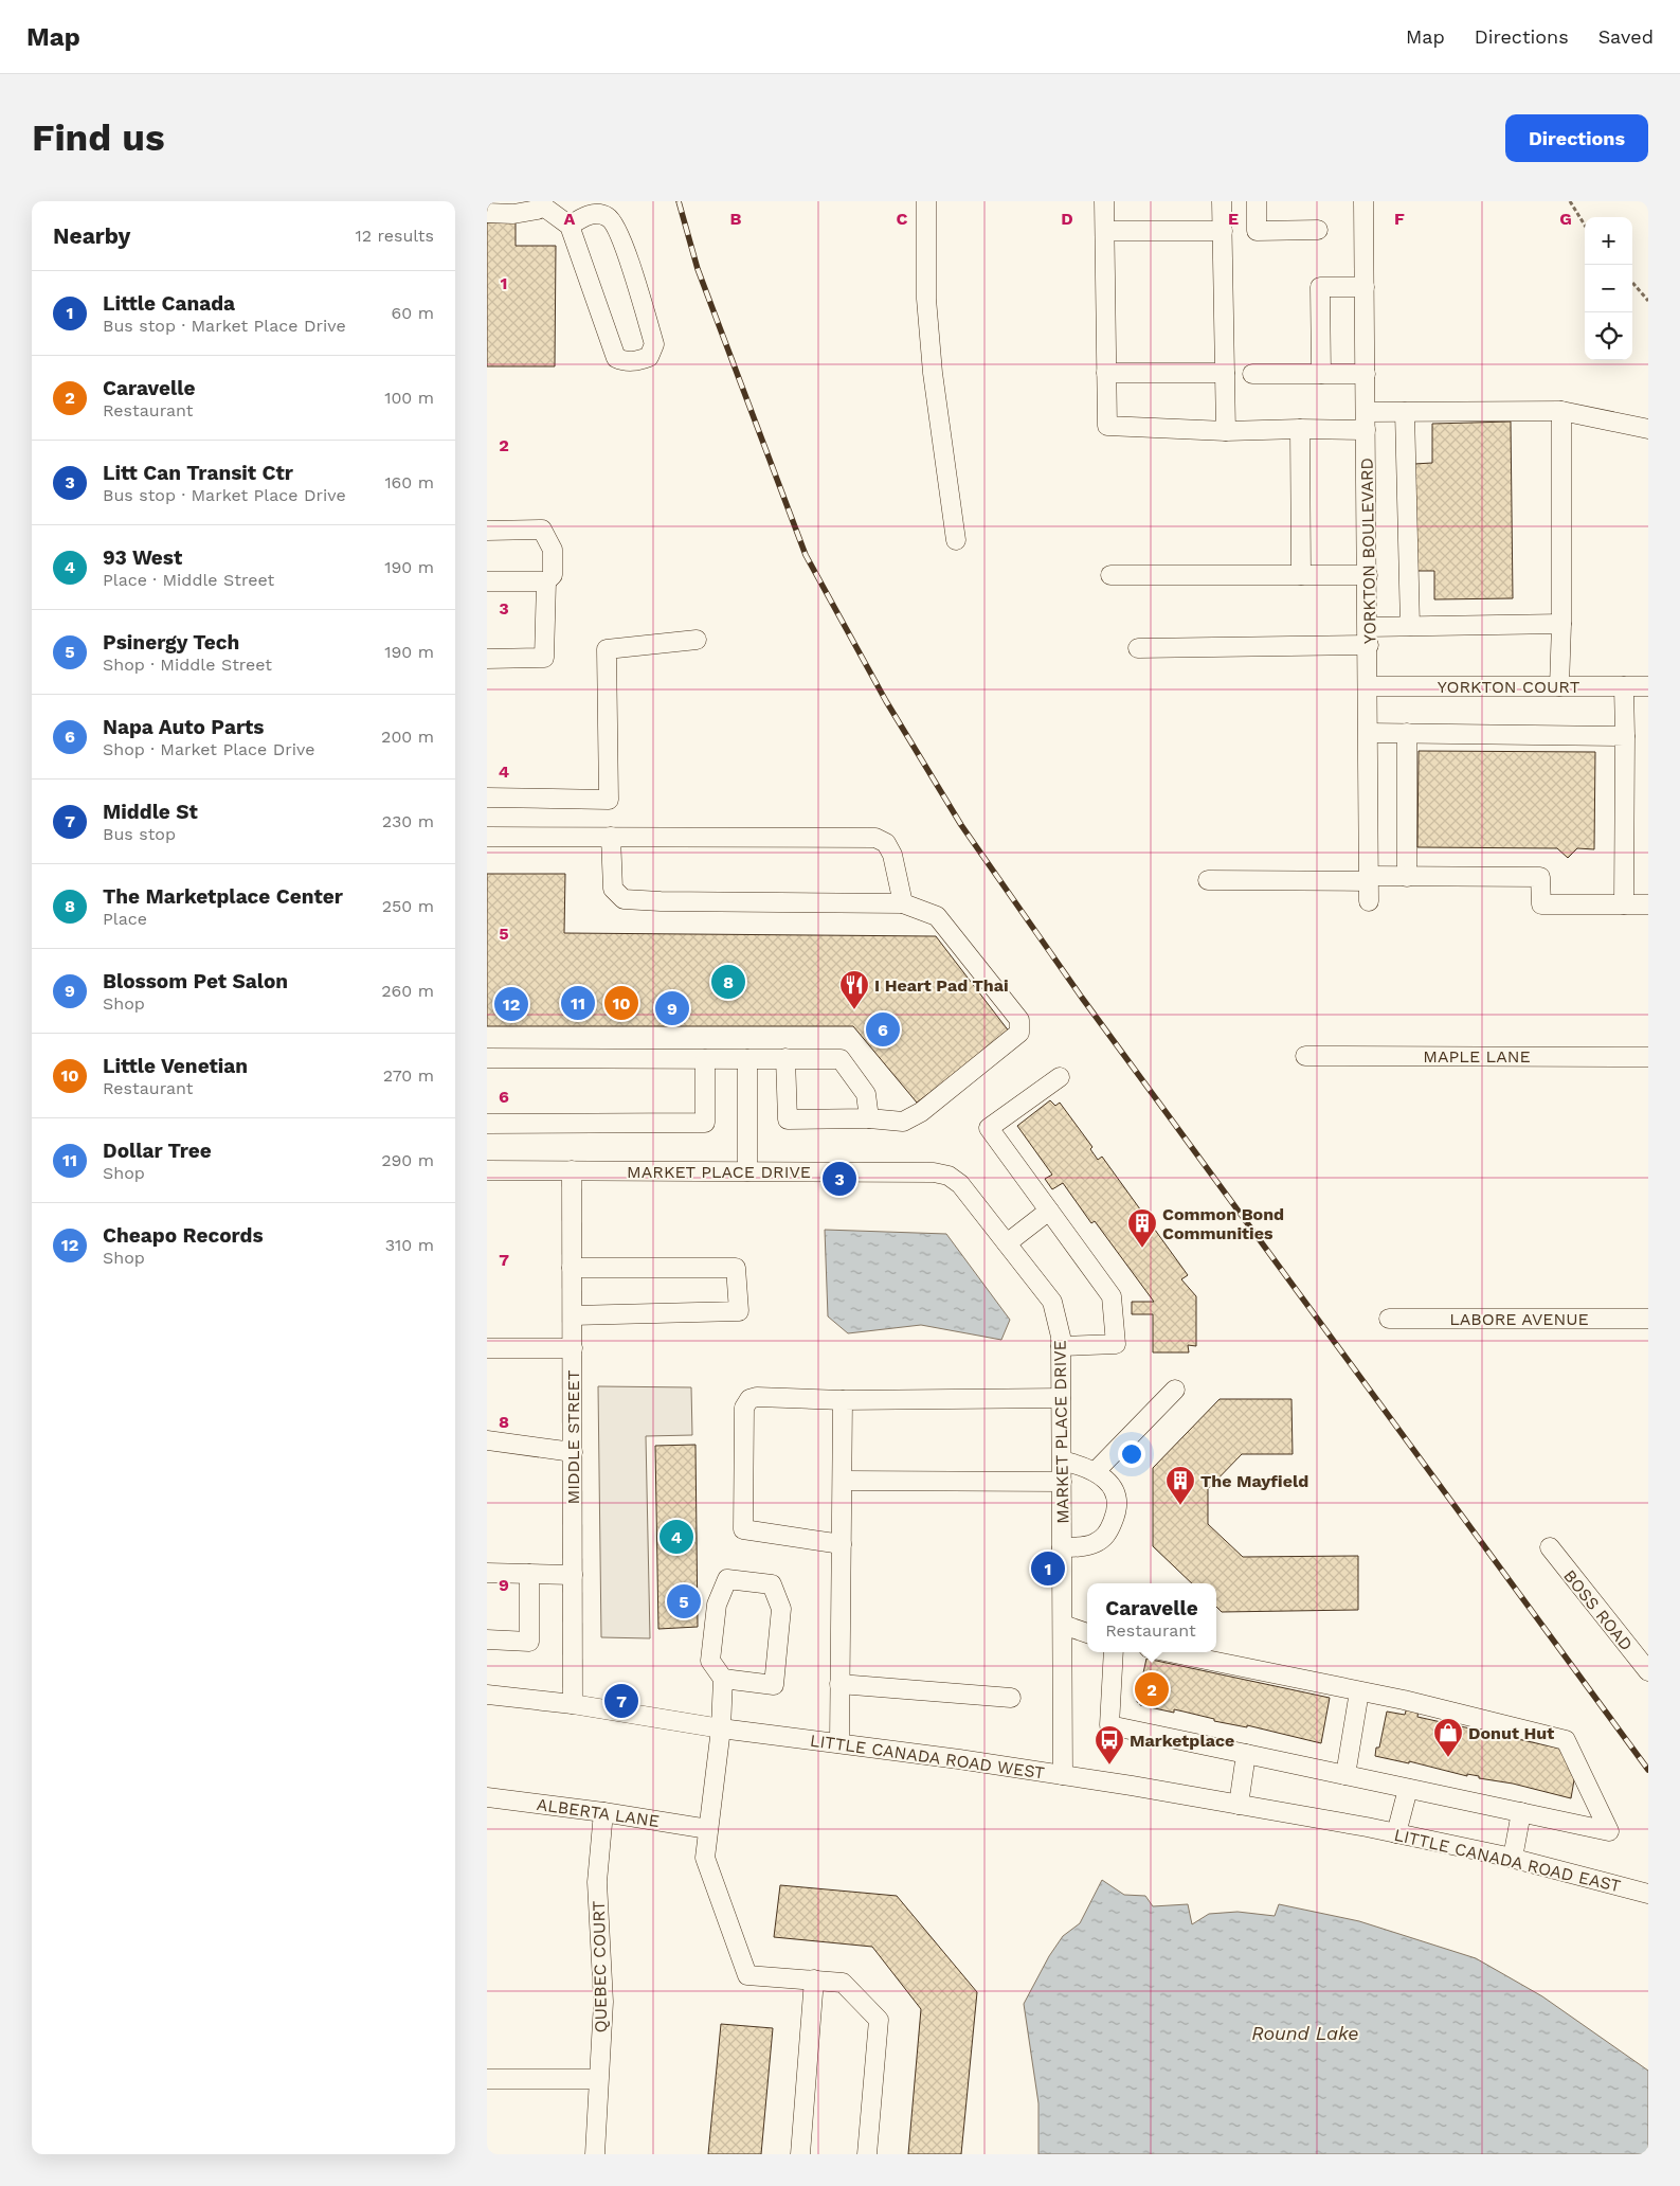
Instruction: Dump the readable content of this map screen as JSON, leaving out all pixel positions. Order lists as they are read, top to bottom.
{
  "streets": {
    "street": [
      "YORKTON BOULEVARD",
      "YORKTON COURT",
      "MAPLE LANE",
      "MARKET PLACE DRIVE",
      "LABORE AVENUE",
      "MIDDLE STREET",
      "BOSS ROAD",
      "LITTLE CANADA ROAD WEST",
      "ALBERTA LANE",
      "LITTLE CANADA ROAD EAST",
      "QUEBEC COURT"
    ]
  },
  "crossings": [
    ["YORKTON BOULEVARD", "YORKTON COURT"],
    ["MARKET PLACE DRIVE", "MIDDLE STREET"],
    ["MARKET PLACE DRIVE", "LITTLE CANADA ROAD WEST"],
    ["MIDDLE STREET", "LITTLE CANADA ROAD WEST"],
    ["LITTLE CANADA ROAD WEST", "LITTLE CANADA ROAD EAST"],
    ["ALBERTA LANE", "QUEBEC COURT"]
  ],
  "water": ["Round Lake"],
  "places": {
    "restaurant": ["I Heart Pad Thai"],
    "building": ["Common Bond Communities", "The Mayfield"],
    "shop": ["Donut Hut"],
    "bus stop": ["Marketplace"]
  },
  "page": {
    "header": "Map",
    "nav": ["Map", "Directions", "Saved"],
    "buttons": "Directions",
    "title": "Find us",
    "heading": ["Nearby", "12 results"],
    "map_buttons": ["+", "−"],
    "list": [
      {
        "mark": "1",
        "name": "Little Canada",
        "note": "Bus stop · Market Place Drive",
        "value": "60 m"
      },
      {
        "mark": "2",
        "name": "Caravelle",
        "note": "Restaurant",
        "value": "100 m"
      },
      {
        "mark": "3",
        "name": "Litt Can Transit Ctr",
        "note": "Bus stop · Market Place Drive",
        "value": "160 m"
      },
      {
        "mark": "4",
        "name": "93 West",
        "note": "Place · Middle Street",
        "value": "190 m"
      },
      {
        "mark": "5",
        "name": "Psinergy Tech",
        "note": "Shop · Middle Street",
        "value": "190 m"
      },
      {
        "mark": "6",
        "name": "Napa Auto Parts",
        "note": "Shop · Market Place Drive",
        "value": "200 m"
      },
      {
        "mark": "7",
        "name": "Middle St",
        "note": "Bus stop",
        "value": "230 m"
      },
      {
        "mark": "8",
        "name": "The Marketplace Center",
        "note": "Place",
        "value": "250 m"
      },
      {
        "mark": "9",
        "name": "Blossom Pet Salon",
        "note": "Shop",
        "value": "260 m"
      },
      {
        "mark": "10",
        "name": "Little Venetian",
        "note": "Restaurant",
        "value": "270 m"
      },
      {
        "mark": "11",
        "name": "Dollar Tree",
        "note": "Shop",
        "value": "290 m"
      },
      {
        "mark": "12",
        "name": "Cheapo Records",
        "note": "Shop",
        "value": "310 m"
      }
    ],
    "pins": [
      "8",
      "10",
      "11",
      "12",
      "9",
      "6",
      "3",
      "4",
      "1",
      "5",
      "2",
      "7"
    ],
    "popup": ["Caravelle", "Restaurant"]
  },
  "grid": {
    "columns": [
      "A",
      "B",
      "C",
      "D",
      "E",
      "F",
      "G"
    ],
    "rows": [
      "1",
      "2",
      "3",
      "4",
      "5",
      "6",
      "7",
      "8",
      "9"
    ]
  }
}
